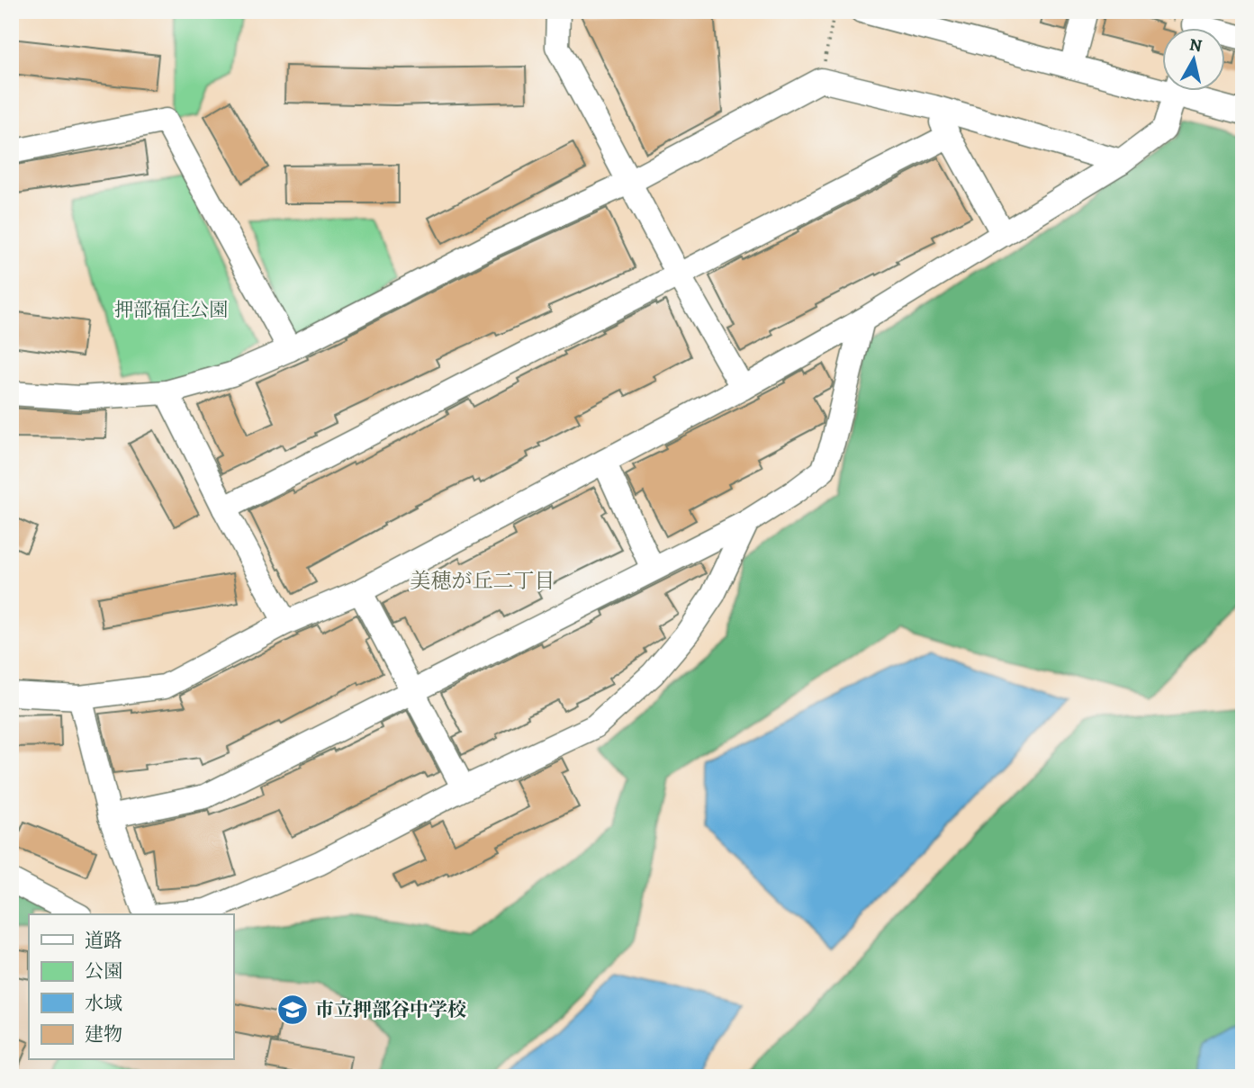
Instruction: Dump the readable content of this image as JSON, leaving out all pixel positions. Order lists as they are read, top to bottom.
{
  "districts": ["美穂が丘二丁目"],
  "parks": ["押部福住公園"],
  "places": {
    "school or university": ["市立押部谷中学校"]
  },
  "legend": [
    "道路",
    "公園",
    "水域",
    "建物"
  ],
  "north": "top"
}
